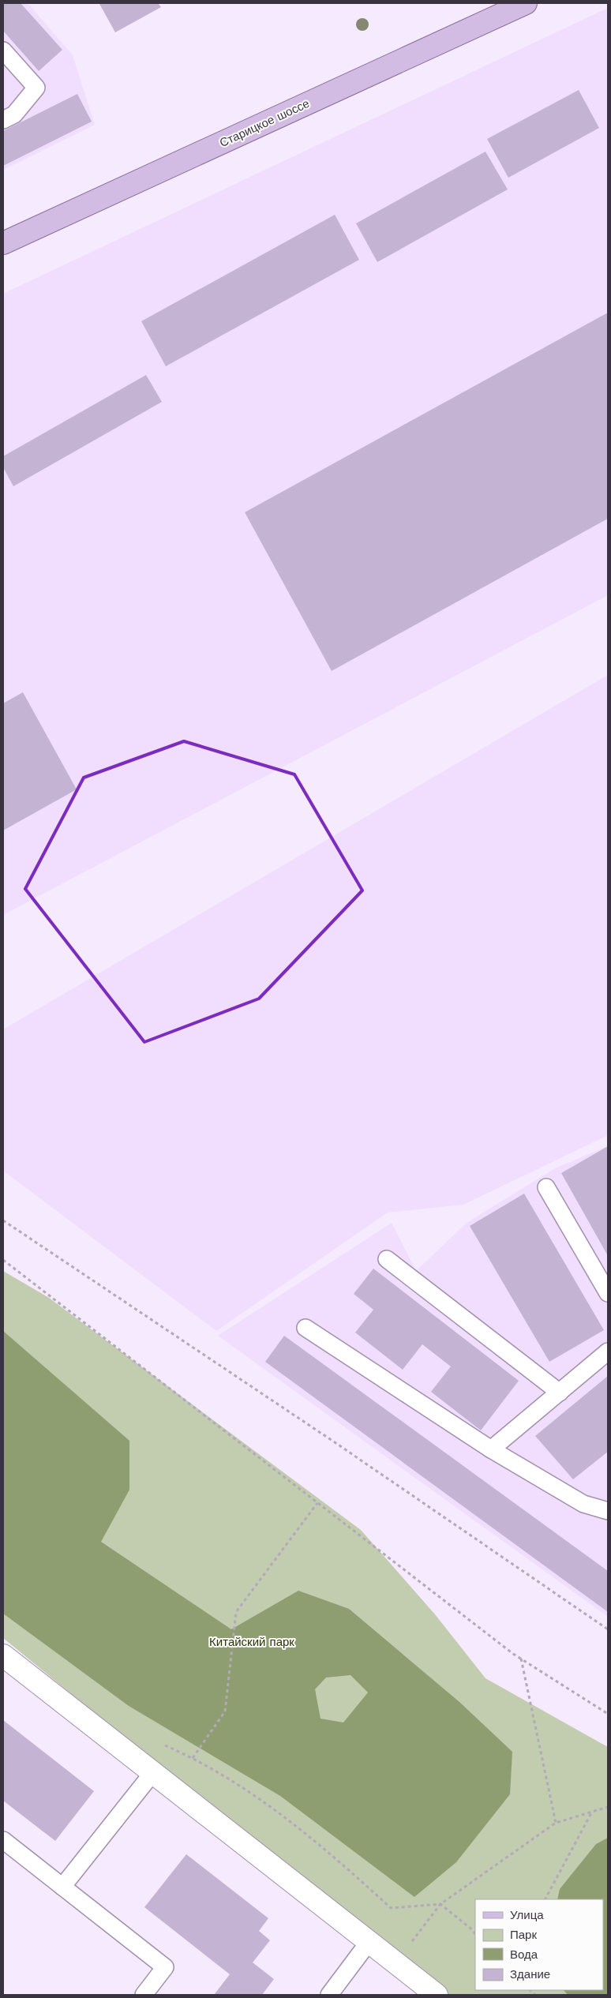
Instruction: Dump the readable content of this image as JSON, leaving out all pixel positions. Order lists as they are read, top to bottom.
{
  "streets": {
    "main road": ["Старицкое шоссе"]
  },
  "parks": ["Китайский парк"],
  "legend": [
    "Улица",
    "Парк",
    "Вода",
    "Здание"
  ]
}
